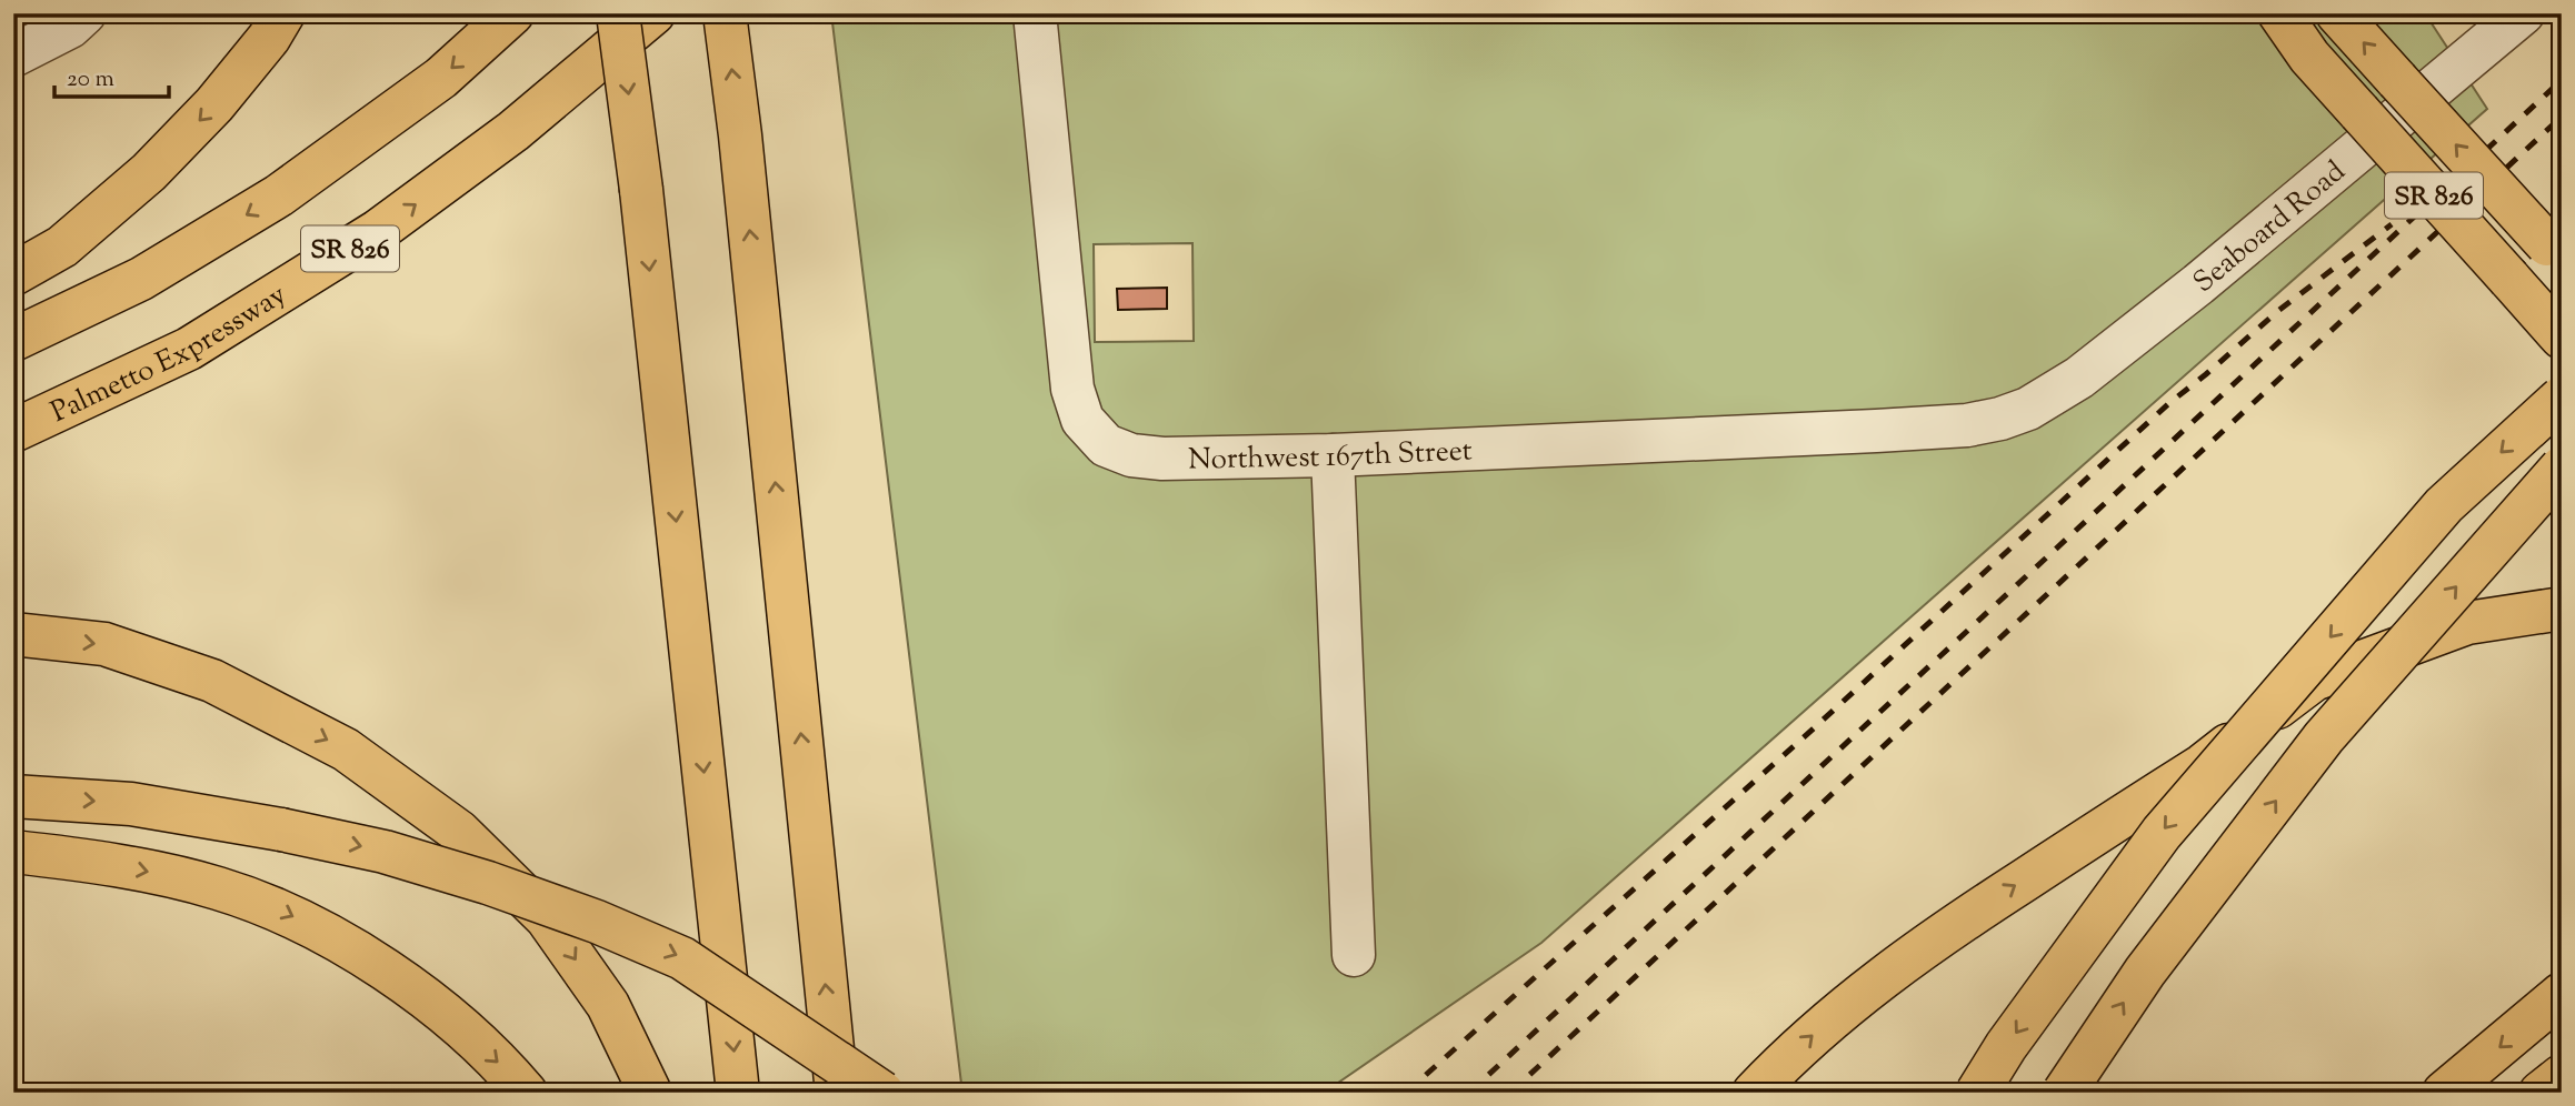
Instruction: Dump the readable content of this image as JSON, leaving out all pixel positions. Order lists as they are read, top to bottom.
{
  "streets": {
    "main road": ["SR 826", "Palmetto Expressway"],
    "street": ["Seaboard Road", "Northwest 167th Street"]
  },
  "crossings": [
    ["Seaboard Road", "Northwest 167th Street"]
  ],
  "scale_bar": "20 m"
}
